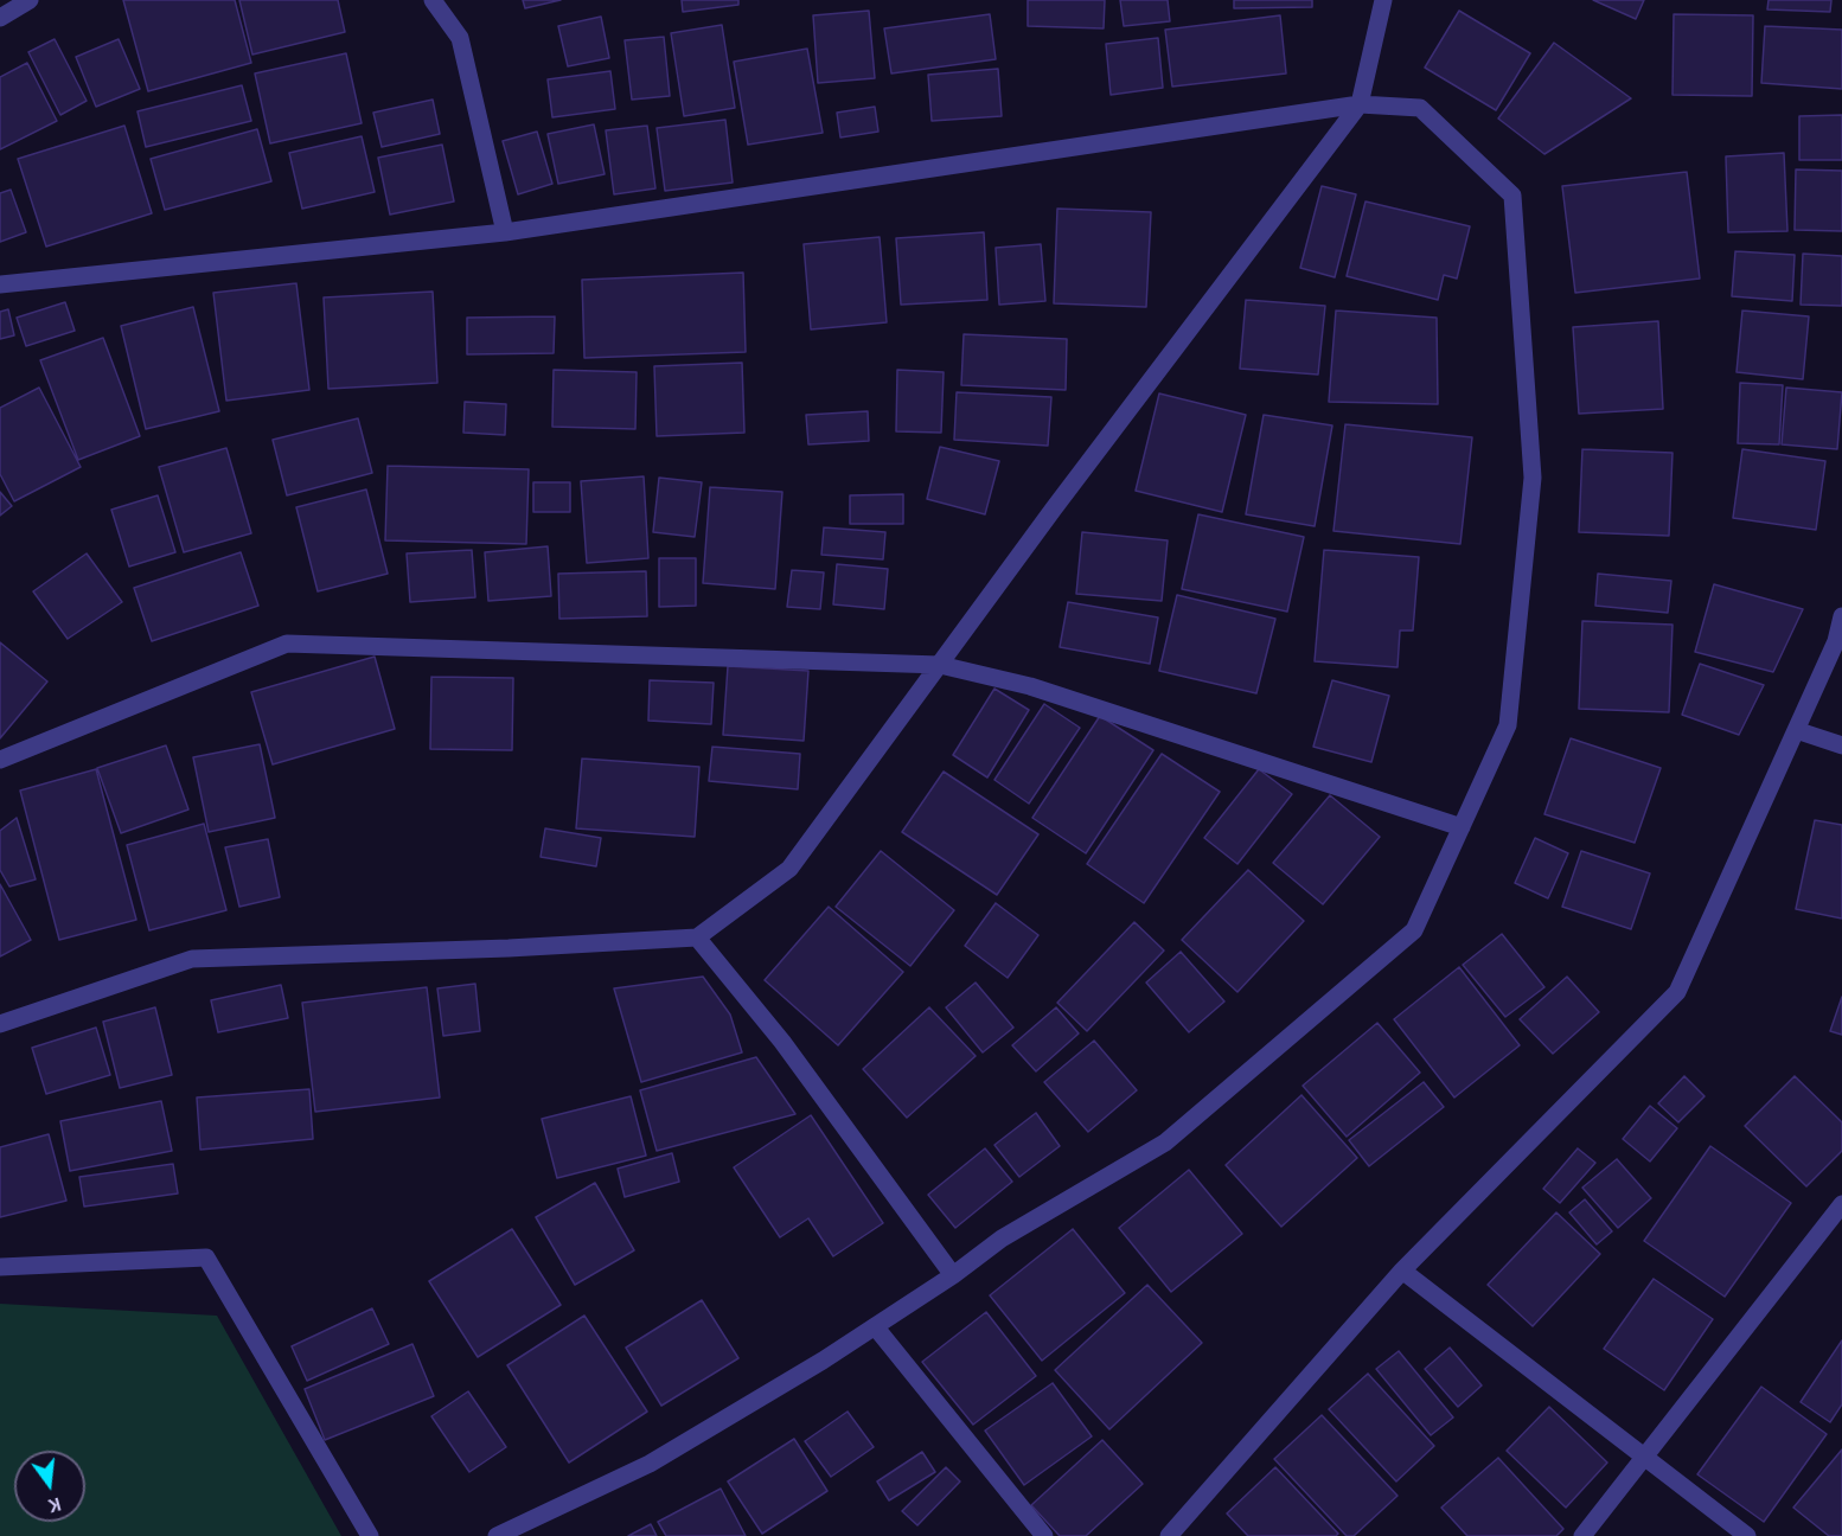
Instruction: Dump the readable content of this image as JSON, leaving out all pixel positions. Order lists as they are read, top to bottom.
{
  "north": "bottom"
}
